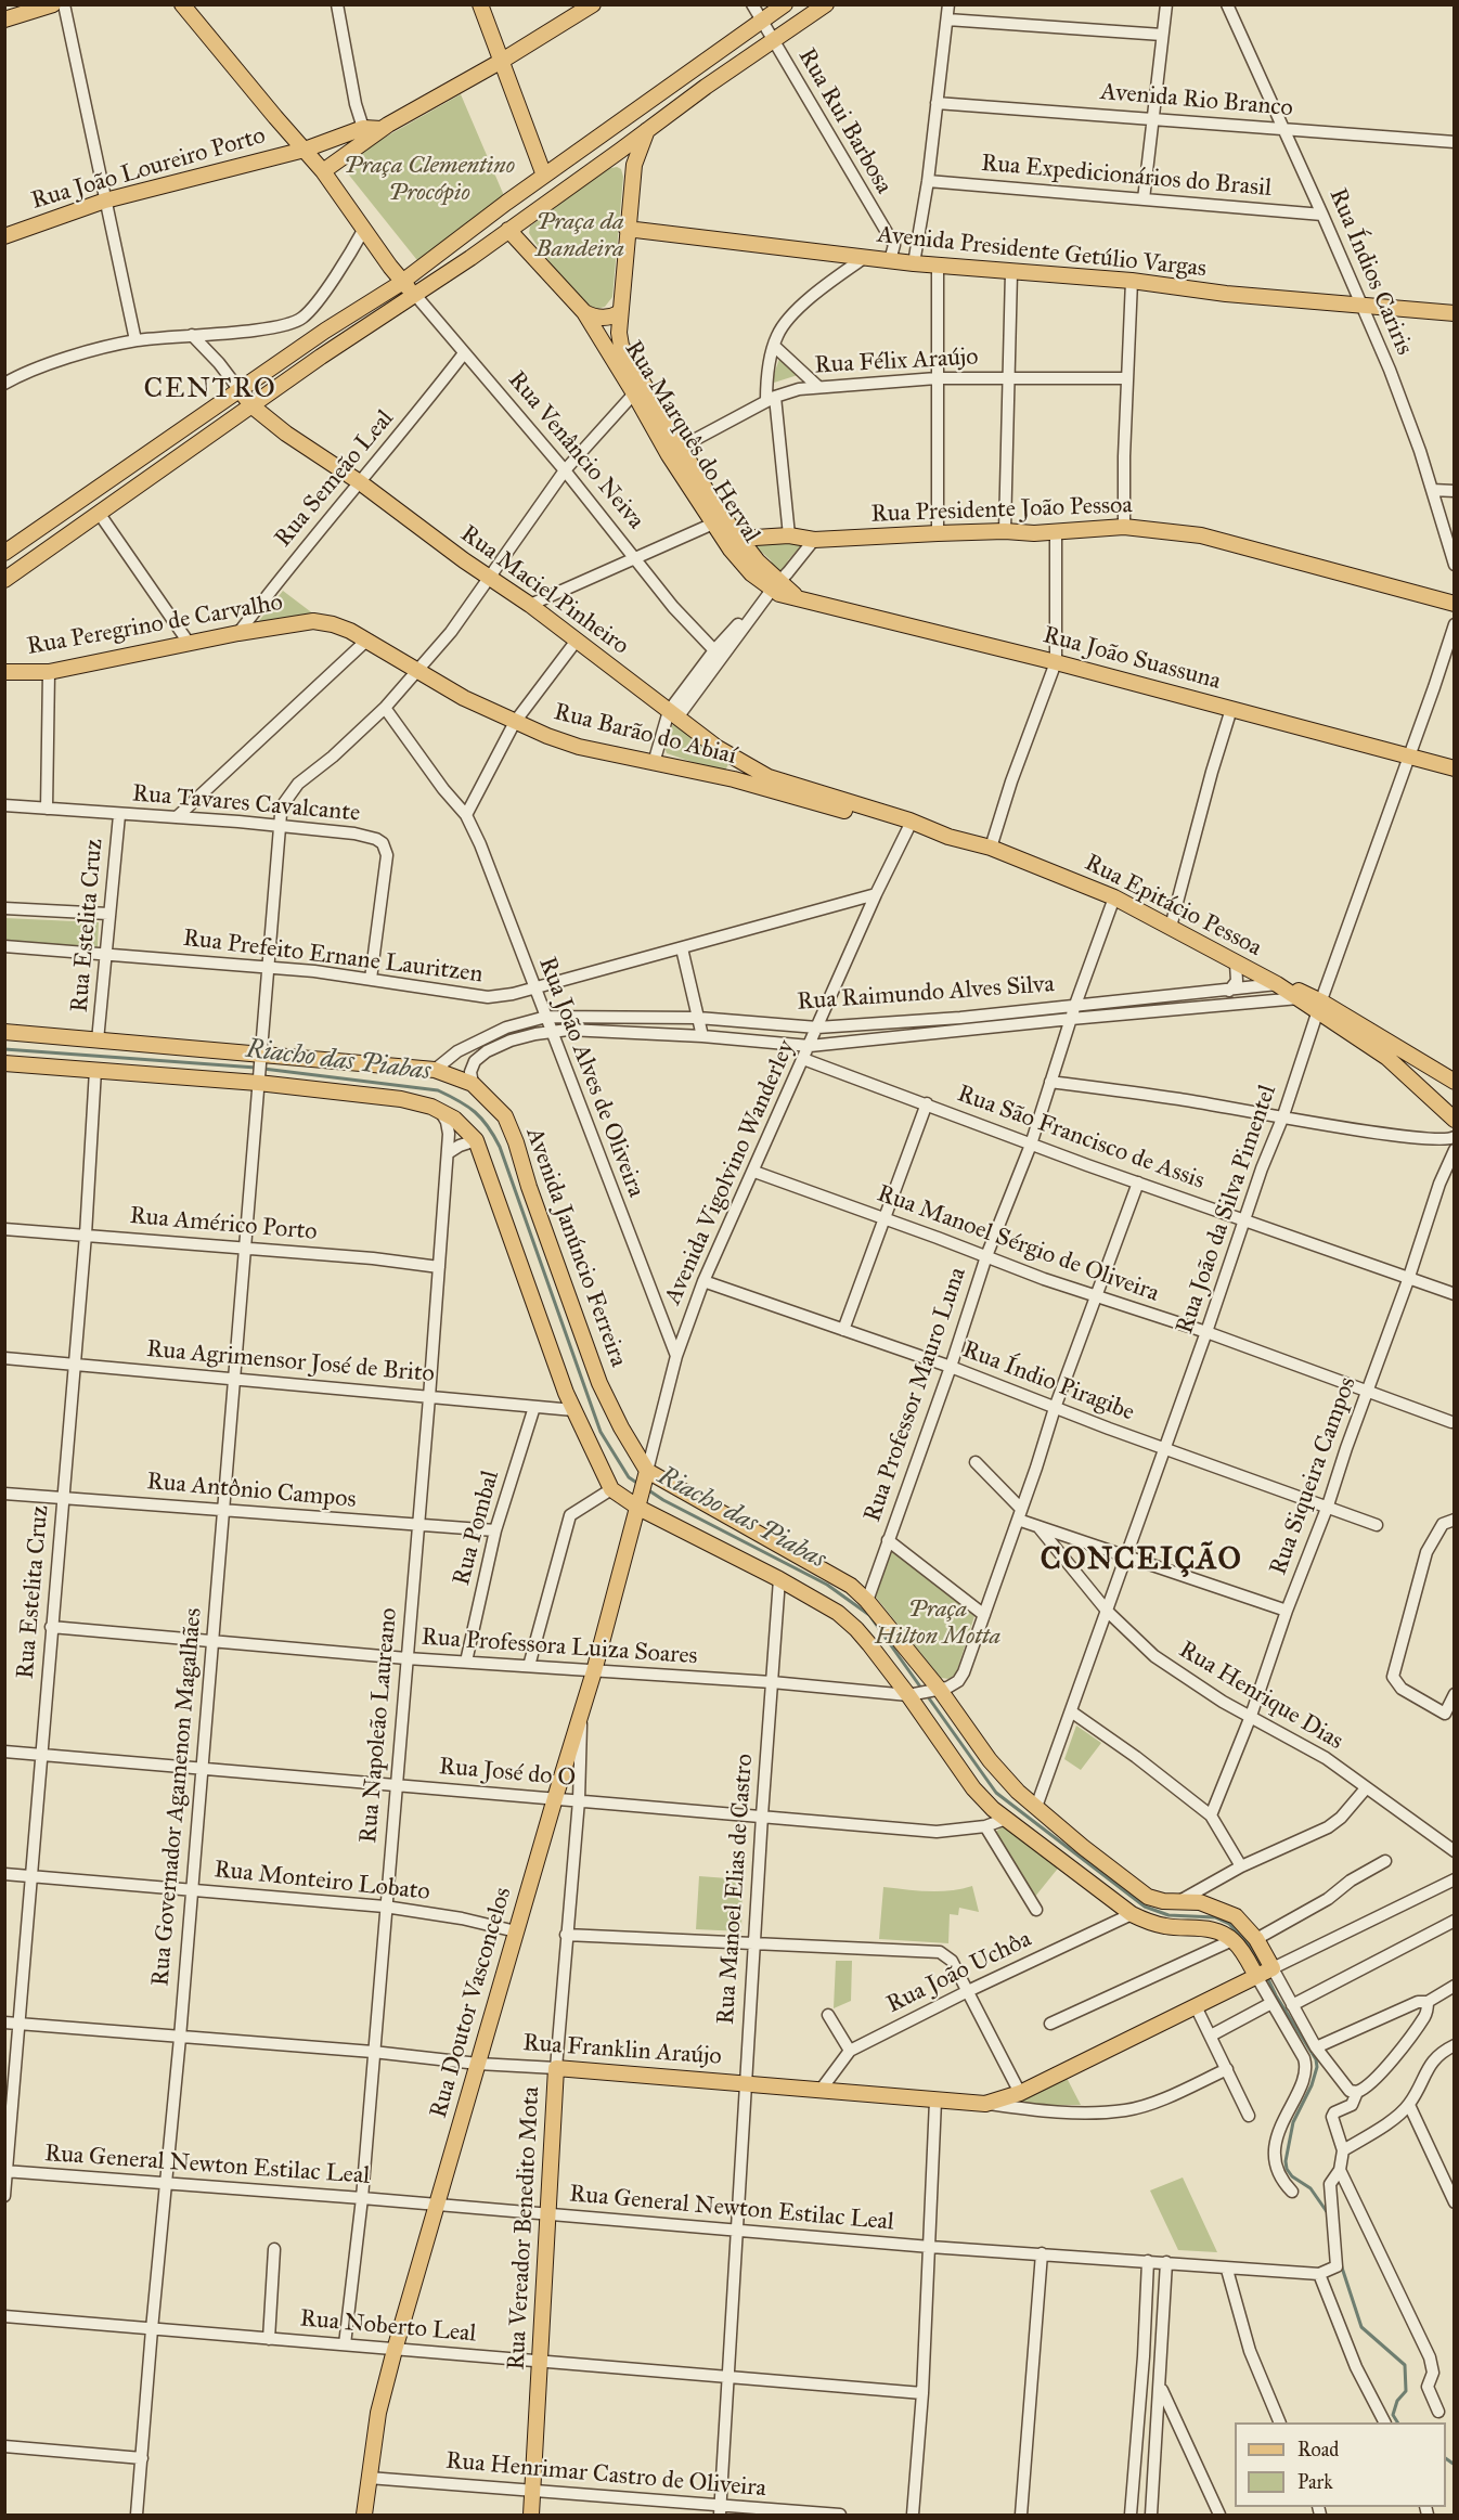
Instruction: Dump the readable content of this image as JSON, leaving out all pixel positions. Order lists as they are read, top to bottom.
{
  "streets": {
    "main road": [
      "Rua João Loureiro Porto",
      "Avenida Presidente Getúlio Vargas",
      "Rua Marquês do Herval",
      "Rua Venâncio Neiva",
      "Rua Presidente João Pessoa",
      "Rua Maciel Pinheiro",
      "Rua Peregrino de Carvalho",
      "Rua João Suassuna",
      "Rua Barão do Abiaí",
      "Rua Epitácio Pessoa",
      "Avenida Janúncio Ferreira",
      "Rua Doutor Vasconcelos",
      "Rua Franklin Araújo",
      "Rua Vereador Benedito Mota"
    ],
    "street": [
      "Avenida Rio Branco",
      "Rua Rui Barbosa",
      "Rua Expedicionários do Brasil",
      "Rua Índios Cariris",
      "Rua Félix Araújo",
      "Rua Semeão Leal",
      "Rua Tavares Cavalcante",
      "Rua Estelita Cruz",
      "Rua Prefeito Ernane Lauritzen",
      "Rua Raimundo Alves Silva",
      "Rua João Alves de Oliveira",
      "Rua São Francisco de Assis",
      "Avenida Vigolvino Wanderley",
      "Rua João da Silva Pimentel",
      "Rua Américo Porto",
      "Rua Manoel Sérgio de Oliveira",
      "Rua Agrimensor José de Brito",
      "Rua Índio Piragibe",
      "Rua Professor Mauro Luna",
      "Rua Siqueira Campos",
      "Rua Antônio Campos",
      "Rua Pombal",
      "Rua Professora Luiza Soares",
      "Rua Henrique Dias",
      "Rua Napoleão Laureano",
      "Rua José do O",
      "Rua Governador Agamenon Magalhães",
      "Rua Monteiro Lobato",
      "Rua Manoel Elias de Castro",
      "Rua João Uchôa",
      "Rua General Newton Estilac Leal",
      "Rua Noberto Leal",
      "Rua Henrimar Castro de Oliveira"
    ]
  },
  "crossings": [
    ["Avenida Rio Branco", "Rua Índios Cariris"],
    ["Rua Rui Barbosa", "Avenida Presidente Getúlio Vargas"],
    ["Rua João Loureiro Porto", "Rua Venâncio Neiva"],
    ["Rua Expedicionários do Brasil", "Rua Índios Cariris"],
    ["Avenida Presidente Getúlio Vargas", "Rua Índios Cariris"],
    ["Rua Félix Araújo", "Rua Marquês do Herval"],
    ["Rua Marquês do Herval", "Rua Presidente João Pessoa"],
    ["Rua Marquês do Herval", "Rua João Suassuna"],
    ["Rua Marquês do Herval", "Rua Governador Agamenon Magalhães"],
    ["Rua Venâncio Neiva", "Rua Semeão Leal"],
    ["Rua Venâncio Neiva", "Rua Governador Agamenon Magalhães"],
    ["Rua Semeão Leal", "Rua Maciel Pinheiro"],
    ["Rua Semeão Leal", "Rua Peregrino de Carvalho"],
    ["Rua Maciel Pinheiro", "Rua Barão do Abiaí"],
    ["Rua Maciel Pinheiro", "Rua Epitácio Pessoa"],
    ["Rua Maciel Pinheiro", "Avenida Vigolvino Wanderley"],
    ["Rua Maciel Pinheiro", "Rua Governador Agamenon Magalhães"],
    ["Rua Peregrino de Carvalho", "Rua Barão do Abiaí"],
    ["Rua João Suassuna", "Rua João da Silva Pimentel"],
    ["Rua Barão do Abiaí", "Rua Epitácio Pessoa"],
    ["Rua Barão do Abiaí", "Avenida Vigolvino Wanderley"],
    ["Rua Barão do Abiaí", "Rua Governador Agamenon Magalhães"],
    ["Rua Tavares Cavalcante", "Rua Estelita Cruz"],
    ["Rua Tavares Cavalcante", "Rua Prefeito Ernane Lauritzen"],
    ["Rua Tavares Cavalcante", "Rua Governador Agamenon Magalhães"],
    ["Rua Epitácio Pessoa", "Rua Raimundo Alves Silva"],
    ["Rua Epitácio Pessoa", "Avenida Vigolvino Wanderley"],
    ["Rua Epitácio Pessoa", "Rua João da Silva Pimentel"],
    ["Rua Estelita Cruz", "Rua Prefeito Ernane Lauritzen"],
    ["Rua Estelita Cruz", "Rua Américo Porto"],
    ["Rua Estelita Cruz", "Avenida Janúncio Ferreira"],
    ["Rua Estelita Cruz", "Rua Agrimensor José de Brito"],
    ["Rua Estelita Cruz", "Rua Antônio Campos"],
    ["Rua Estelita Cruz", "Rua Professora Luiza Soares"],
    ["Rua Estelita Cruz", "Rua José do O"],
    ["Rua Estelita Cruz", "Rua Monteiro Lobato"],
    ["Rua Estelita Cruz", "Rua Franklin Araújo"],
    ["Rua Estelita Cruz", "Rua General Newton Estilac Leal"],
    ["Rua Prefeito Ernane Lauritzen", "Rua João Alves de Oliveira"],
    ["Rua Prefeito Ernane Lauritzen", "Avenida Vigolvino Wanderley"],
    ["Rua Prefeito Ernane Lauritzen", "Rua Governador Agamenon Magalhães"],
    ["Rua Raimundo Alves Silva", "Rua João Alves de Oliveira"],
    ["Rua Raimundo Alves Silva", "Avenida Vigolvino Wanderley"],
    ["Rua Raimundo Alves Silva", "Avenida Janúncio Ferreira"],
    ["Rua Raimundo Alves Silva", "Rua Professor Mauro Luna"],
    ["Rua João Alves de Oliveira", "Avenida Vigolvino Wanderley"],
    ["Rua João Alves de Oliveira", "Rua Governador Agamenon Magalhães"],
    ["Rua São Francisco de Assis", "Avenida Vigolvino Wanderley"],
    ["Rua São Francisco de Assis", "Rua João da Silva Pimentel"],
    ["Rua São Francisco de Assis", "Rua Professor Mauro Luna"],
    ["Rua São Francisco de Assis", "Rua Siqueira Campos"],
    ["Avenida Vigolvino Wanderley", "Rua Manoel Sérgio de Oliveira"],
    ["Avenida Vigolvino Wanderley", "Avenida Janúncio Ferreira"],
    ["Avenida Vigolvino Wanderley", "Rua Índio Piragibe"],
    ["Avenida Vigolvino Wanderley", "Rua Doutor Vasconcelos"],
    ["Rua João da Silva Pimentel", "Rua Manoel Sérgio de Oliveira"],
    ["Rua João da Silva Pimentel", "Rua Índio Piragibe"],
    ["Rua João da Silva Pimentel", "Rua Henrique Dias"],
    ["Rua Américo Porto", "Rua Napoleão Laureano"],
    ["Rua Américo Porto", "Rua Governador Agamenon Magalhães"],
    ["Rua Manoel Sérgio de Oliveira", "Rua Professor Mauro Luna"],
    ["Rua Manoel Sérgio de Oliveira", "Rua Siqueira Campos"],
    ["Avenida Janúncio Ferreira", "Rua Governador Agamenon Magalhães"],
    ["Avenida Janúncio Ferreira", "Rua Doutor Vasconcelos"],
    ["Rua Agrimensor José de Brito", "Rua Pombal"],
    ["Rua Agrimensor José de Brito", "Rua Napoleão Laureano"],
    ["Rua Agrimensor José de Brito", "Rua Governador Agamenon Magalhães"],
    ["Rua Índio Piragibe", "Rua Professor Mauro Luna"],
    ["Rua Índio Piragibe", "Rua Siqueira Campos"],
    ["Rua Siqueira Campos", "Rua Henrique Dias"],
    ["Rua Antônio Campos", "Rua Pombal"],
    ["Rua Antônio Campos", "Rua Napoleão Laureano"],
    ["Rua Antônio Campos", "Rua Governador Agamenon Magalhães"],
    ["Rua Pombal", "Rua Professora Luiza Soares"],
    ["Rua Professora Luiza Soares", "Rua Napoleão Laureano"],
    ["Rua Professora Luiza Soares", "Rua Governador Agamenon Magalhães"],
    ["Rua Professora Luiza Soares", "Rua Manoel Elias de Castro"],
    ["Rua Professora Luiza Soares", "Rua Doutor Vasconcelos"],
    ["Rua Napoleão Laureano", "Rua José do O"],
    ["Rua Napoleão Laureano", "Rua Monteiro Lobato"],
    ["Rua Napoleão Laureano", "Rua Franklin Araújo"],
    ["Rua Napoleão Laureano", "Rua General Newton Estilac Leal"],
    ["Rua Napoleão Laureano", "Rua Noberto Leal"],
    ["Rua José do O", "Rua Governador Agamenon Magalhães"],
    ["Rua José do O", "Rua Manoel Elias de Castro"],
    ["Rua José do O", "Rua Doutor Vasconcelos"],
    ["Rua José do O", "Rua Vereador Benedito Mota"],
    ["Rua Governador Agamenon Magalhães", "Rua Monteiro Lobato"],
    ["Rua Governador Agamenon Magalhães", "Rua Franklin Araújo"],
    ["Rua Governador Agamenon Magalhães", "Rua General Newton Estilac Leal"],
    ["Rua Governador Agamenon Magalhães", "Rua Noberto Leal"],
    ["Rua Monteiro Lobato", "Rua Doutor Vasconcelos"],
    ["Rua Manoel Elias de Castro", "Rua Franklin Araújo"],
    ["Rua Manoel Elias de Castro", "Rua General Newton Estilac Leal"],
    ["Rua Manoel Elias de Castro", "Rua Noberto Leal"],
    ["Rua Manoel Elias de Castro", "Rua Henrimar Castro de Oliveira"],
    ["Rua João Uchôa", "Rua Franklin Araújo"],
    ["Rua Doutor Vasconcelos", "Rua Franklin Araújo"],
    ["Rua Doutor Vasconcelos", "Rua General Newton Estilac Leal"],
    ["Rua Doutor Vasconcelos", "Rua Vereador Benedito Mota"],
    ["Rua Doutor Vasconcelos", "Rua Noberto Leal"],
    ["Rua Doutor Vasconcelos", "Rua Henrimar Castro de Oliveira"],
    ["Rua Franklin Araújo", "Rua Vereador Benedito Mota"],
    ["Rua General Newton Estilac Leal", "Rua Vereador Benedito Mota"],
    ["Rua Vereador Benedito Mota", "Rua Noberto Leal"],
    ["Rua Vereador Benedito Mota", "Rua Henrimar Castro de Oliveira"]
  ],
  "districts": ["CENTRO", "CONCEIÇÃO"],
  "water": ["Riacho das Piabas"],
  "parks": ["Praça Clementino Procópio", "Praça da Bandeira", "Praça Hilton Motta"],
  "legend": ["Road", "Park"]
}
